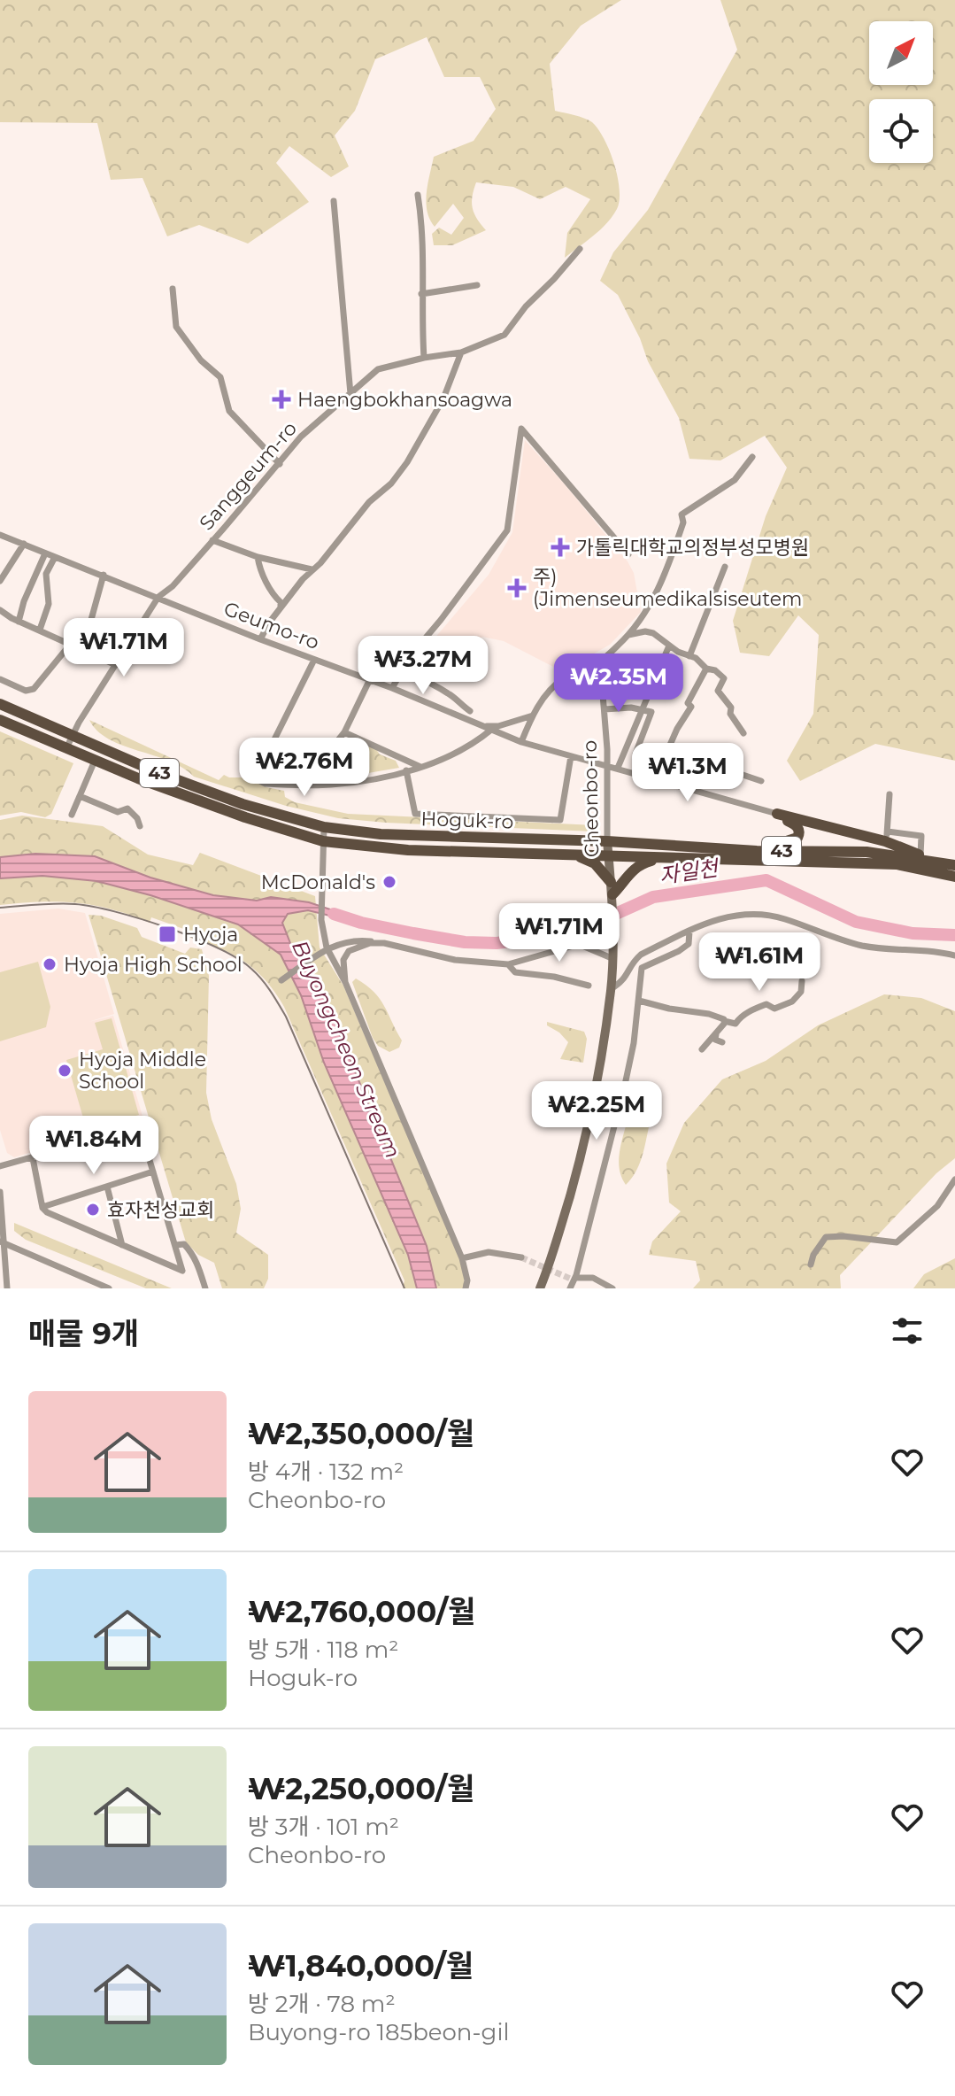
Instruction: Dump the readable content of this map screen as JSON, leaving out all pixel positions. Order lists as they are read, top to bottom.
{
  "streets": {
    "main road": ["43", "Cheonbo-ro", "Hoguk-ro"],
    "street": ["Sanggeum-ro", "Geumo-ro"]
  },
  "crossings": [
    ["Sanggeum-ro", "Geumo-ro"],
    ["Sanggeum-ro", "Hoguk-ro"],
    ["Geumo-ro", "Cheonbo-ro"],
    ["Cheonbo-ro", "Hoguk-ro"]
  ],
  "water": ["자일천", "Buyongcheon Stream"],
  "places": {
    "health": ["Haengbokhansoagwa", "가톨릭대학교의정부성모병원", "주) (Jimenseumedikalsiseutem"],
    "other": [
      "McDonald's",
      "Hyoja High School",
      "Hyoja Middle School",
      "효자천성교회"
    ],
    "transit": ["Hyoja"]
  },
  "north": "top right",
  "page": {
    "price": [
      "₩1.71M",
      "₩3.27M",
      "₩2.35M",
      "₩2.76M",
      "₩1.3M",
      "₩1.71M",
      "₩1.61M",
      "₩2.25M",
      "₩1.84M"
    ],
    "heading": "매물 9개",
    "list": [
      {
        "name": "₩2,350,000/월",
        "note": "방 4개 · 132 m² · Cheonbo-ro"
      },
      {
        "name": "₩2,760,000/월",
        "note": "방 5개 · 118 m² · Hoguk-ro"
      },
      {
        "name": "₩2,250,000/월",
        "note": "방 3개 · 101 m² · Cheonbo-ro"
      },
      {
        "name": "₩1,840,000/월",
        "note": "방 2개 · 78 m² · Buyong-ro 185beon-gil"
      }
    ]
  }
}
